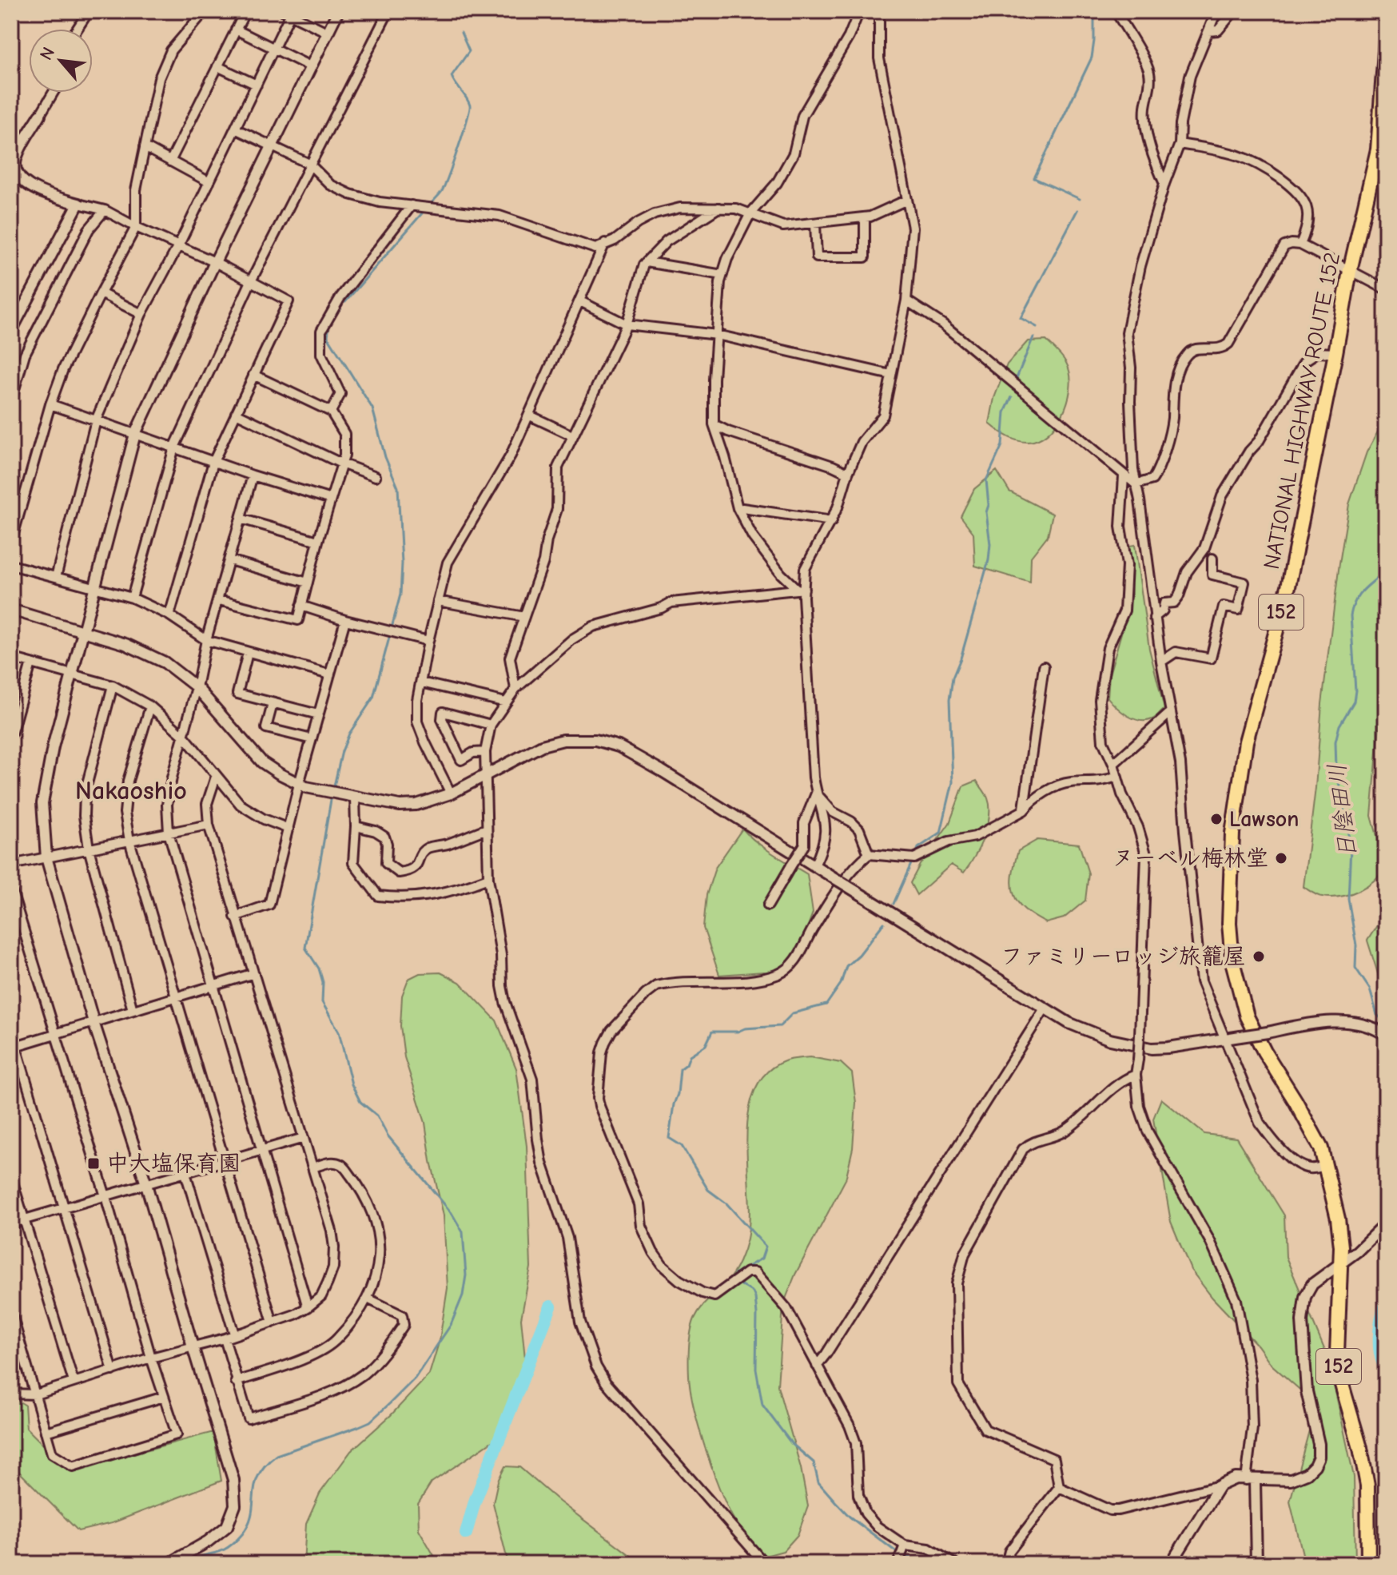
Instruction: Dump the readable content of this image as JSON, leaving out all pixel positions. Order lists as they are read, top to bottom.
{
  "streets": {
    "highway": ["NATIONAL HIGHWAY ROUTE 152", "152"]
  },
  "districts": ["Nakaoshio"],
  "water": ["日陰田川"],
  "places": {
    "other": ["Lawson", "ヌーベル梅林堂", "ファミリーロッジ旅籠屋"],
    "transit": ["中大塩保育園"]
  },
  "north": "top left"
}
